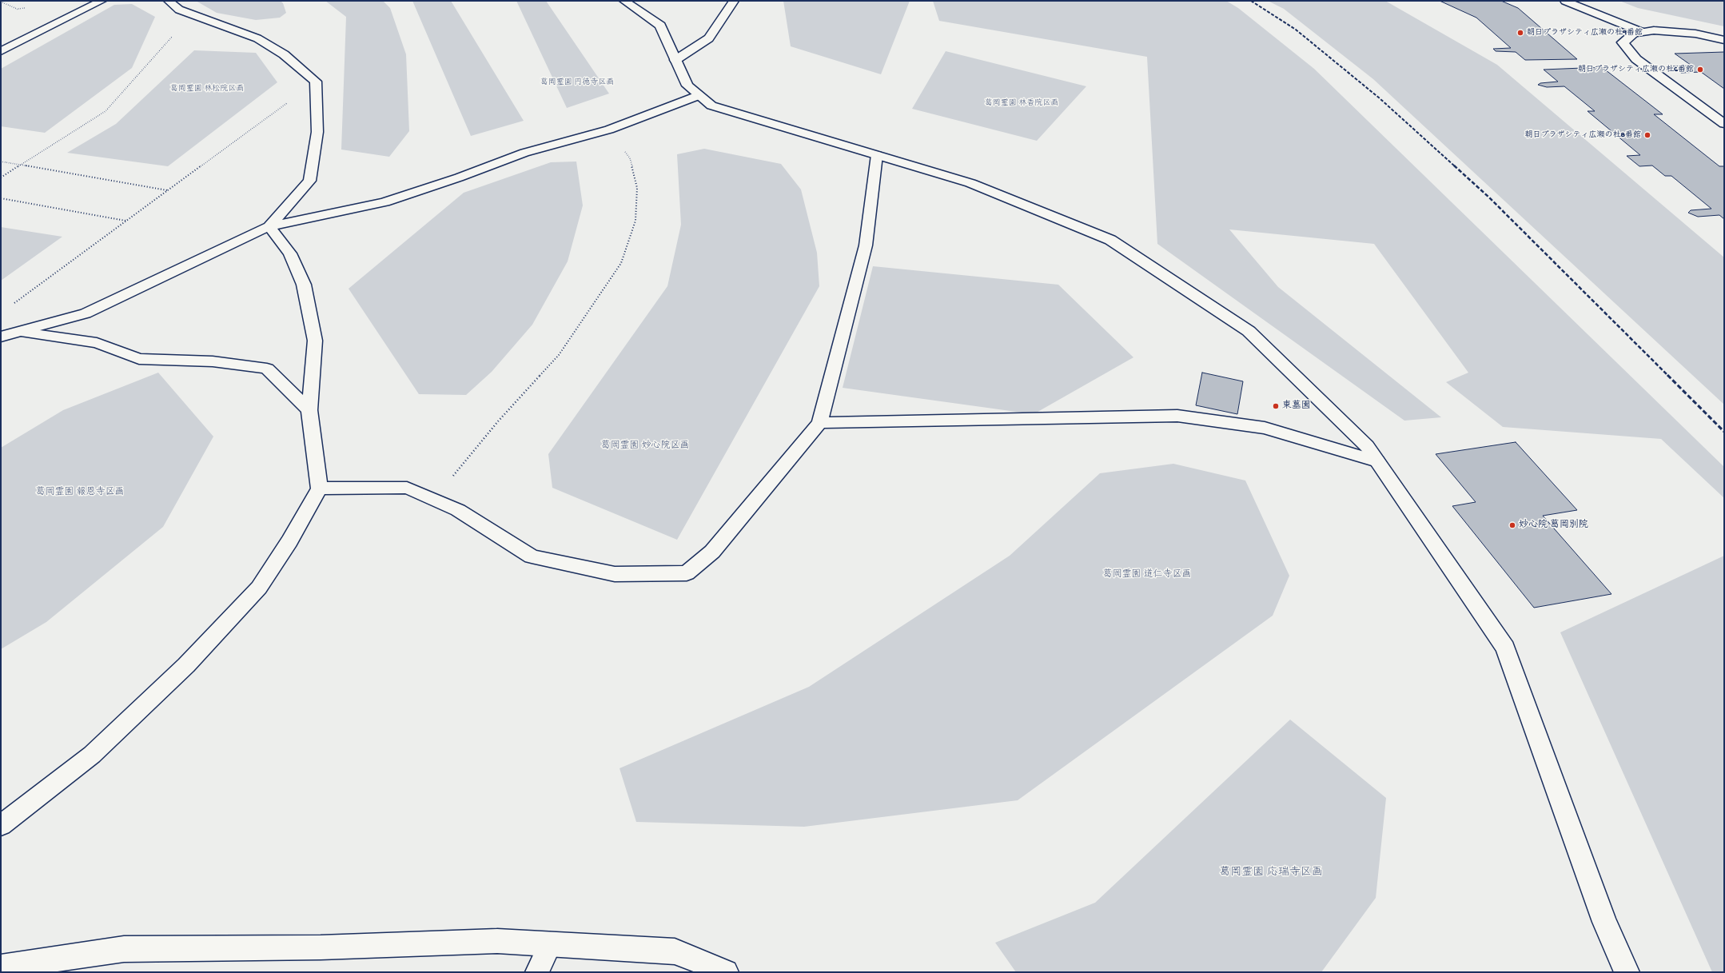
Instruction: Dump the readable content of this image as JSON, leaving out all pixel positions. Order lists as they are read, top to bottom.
{
  "parks": [
    "葛岡霊園 円徳寺区画",
    "葛岡霊園 林松院区画",
    "葛岡霊園 林香院区画",
    "葛岡霊園 妙心院区画",
    "葛岡霊園 報恩寺区画",
    "葛岡霊園 道仁寺区画",
    "葛岡霊園 応瑞寺区画"
  ],
  "places": [
    "朝日プラザシティ広瀬の杜9番館",
    "朝日プラザシティ広瀬の杜6番館",
    "朝日プラザシティ広瀬の杜8番館",
    "東墓園",
    "妙心院 葛岡別院"
  ]
}
